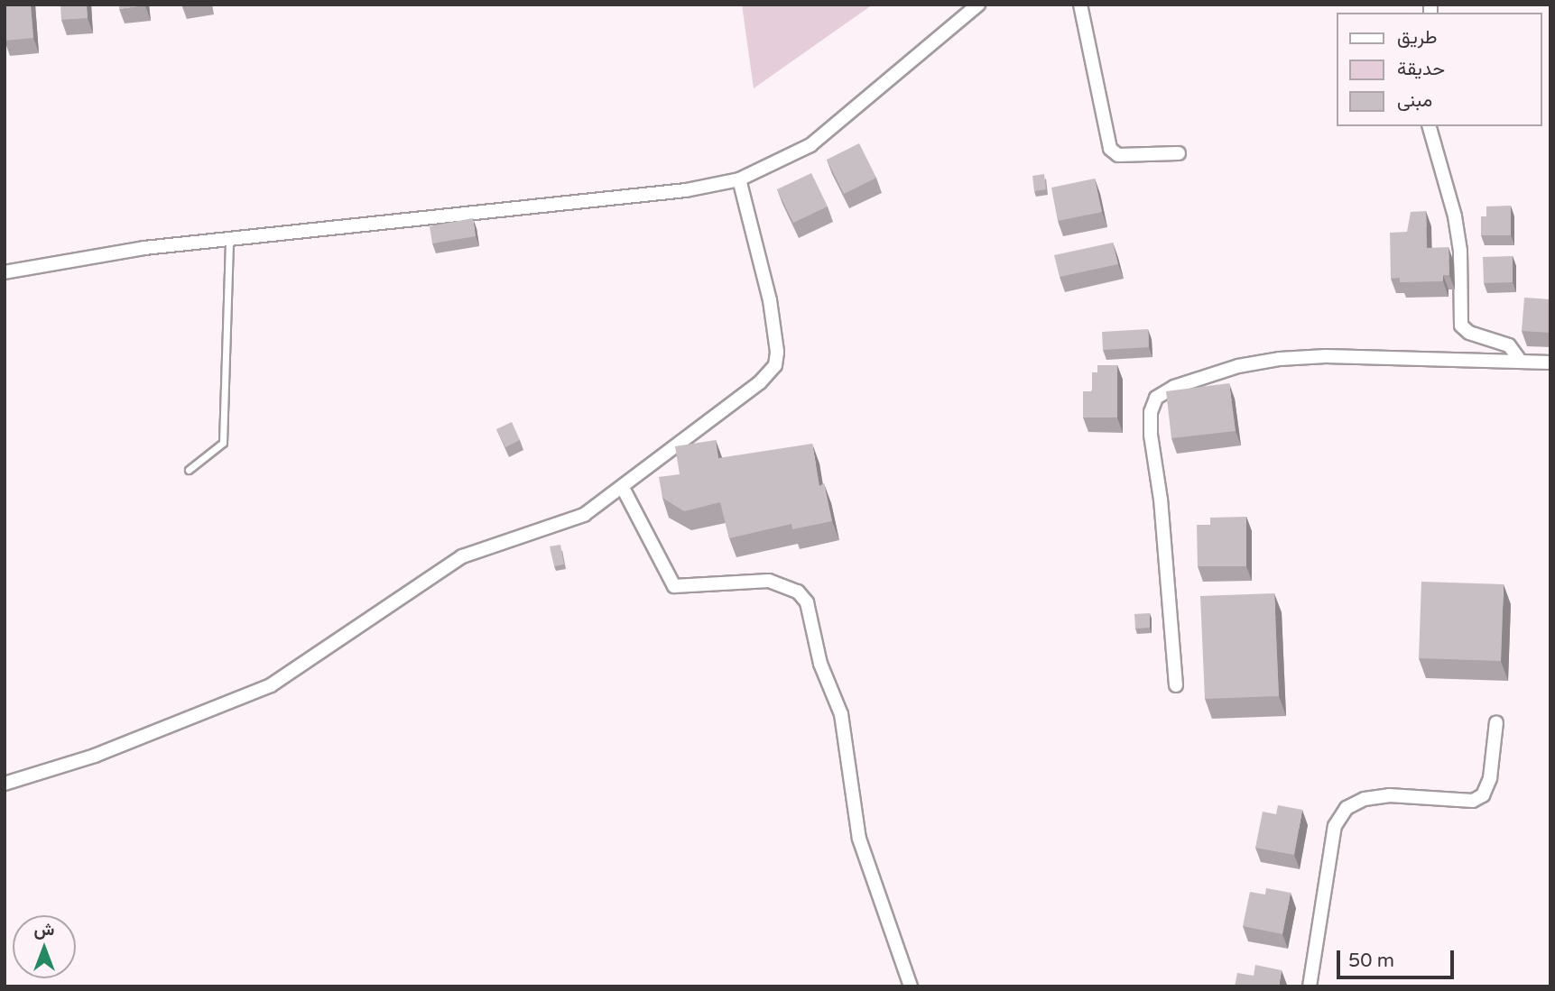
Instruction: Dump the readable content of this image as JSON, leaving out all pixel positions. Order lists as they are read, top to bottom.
{
  "legend": ["طريق", "حديقة", "مبنى"],
  "scale_bar": "50 m",
  "north": "top"
}
